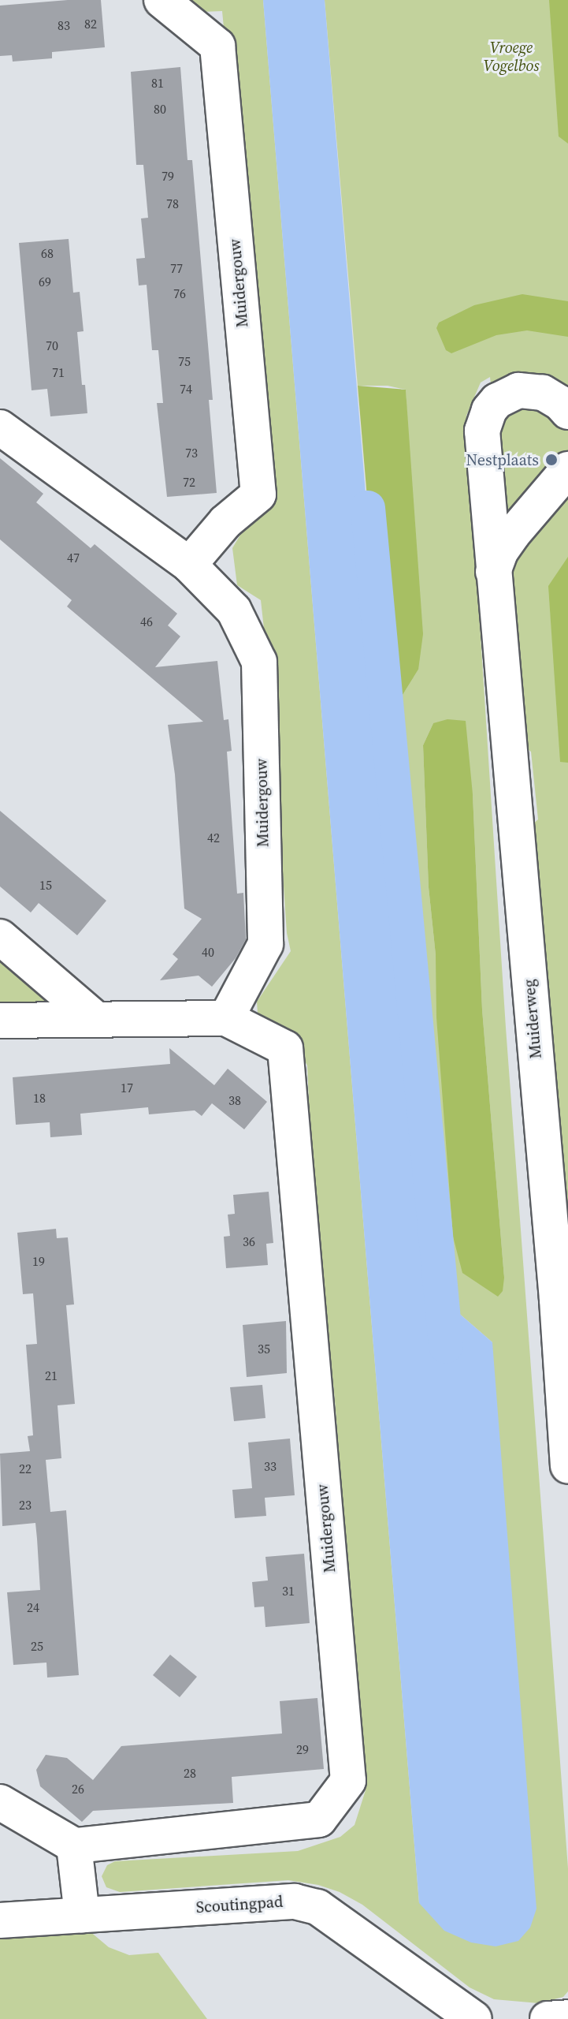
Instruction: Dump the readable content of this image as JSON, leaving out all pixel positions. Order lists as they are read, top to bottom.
{
  "streets": {
    "street": ["Muidergouw", "Muiderweg", "Scoutingpad"]
  },
  "parks": ["Vroege Vogelbos"],
  "places": ["Nestplaats"],
  "house_numbers": [
    "82",
    "83",
    "81",
    "80",
    "79",
    "78",
    "68",
    "77",
    "69",
    "76",
    "70",
    "75",
    "71",
    "74",
    "73",
    "72",
    "47",
    "46",
    "42",
    "15",
    "40",
    "17",
    "18",
    "38",
    "36",
    "19",
    "35",
    "21",
    "33",
    "22",
    "23",
    "31",
    "24",
    "25",
    "29",
    "28",
    "26"
  ]
}
